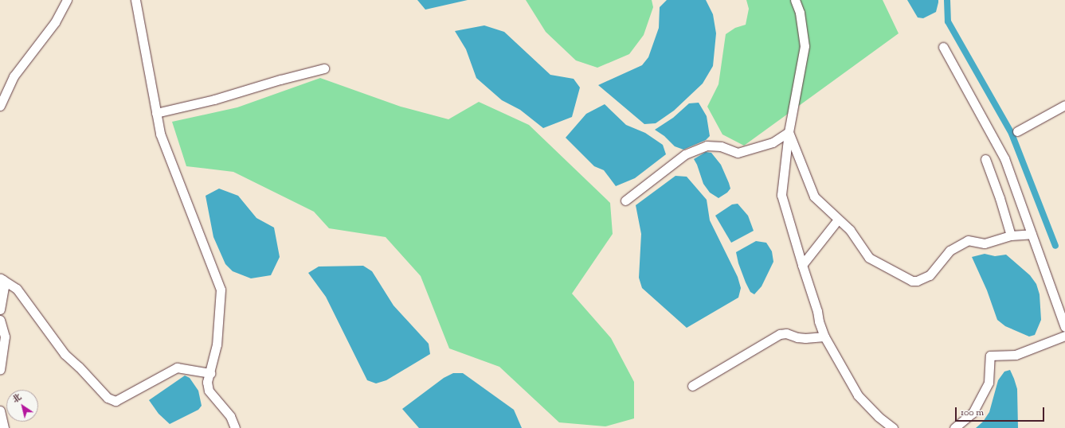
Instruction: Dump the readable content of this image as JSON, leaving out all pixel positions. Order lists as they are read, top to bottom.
{
  "scale_bar": "100 m",
  "north": "top left"
}
